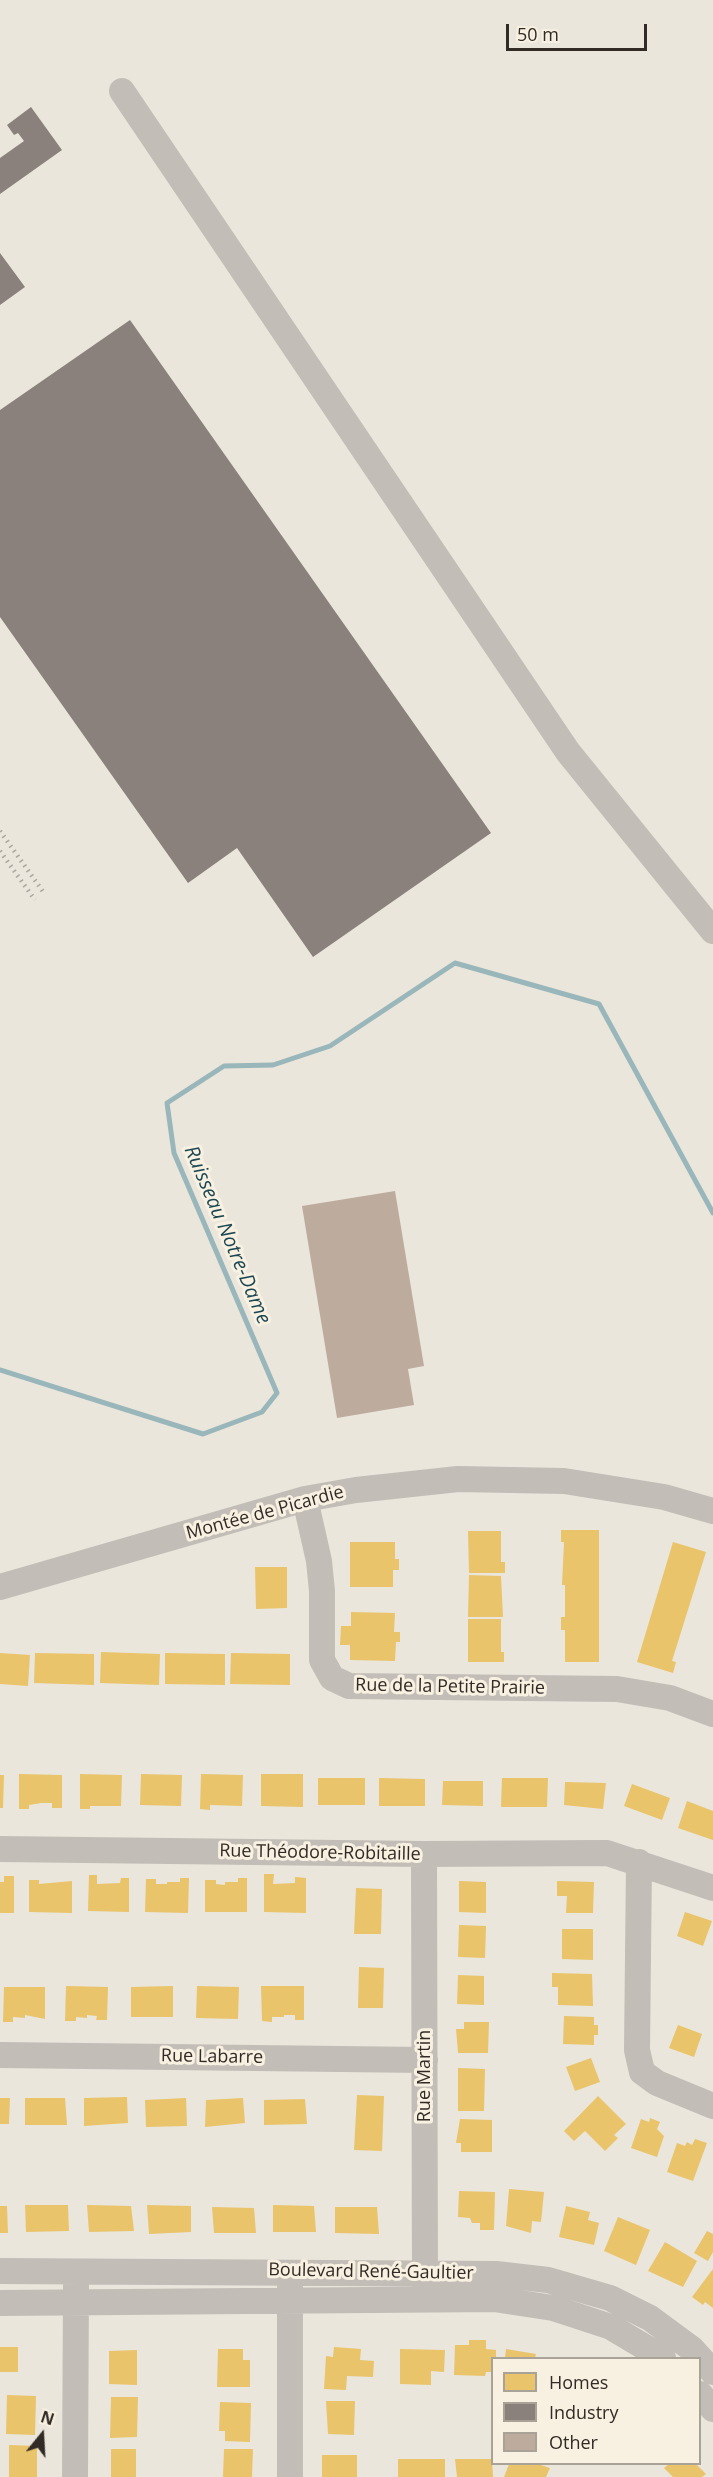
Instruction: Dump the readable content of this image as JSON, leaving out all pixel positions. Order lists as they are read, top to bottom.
{
  "streets": {
    "street": [
      "Montée de Picardie",
      "Rue de la Petite Prairie",
      "Rue Théodore-Robitaille",
      "Rue Labarre",
      "Rue Martin",
      "Boulevard René-Gaultier"
    ]
  },
  "crossings": [
    ["Montée de Picardie", "Rue de la Petite Prairie"],
    ["Rue Théodore-Robitaille", "Rue Martin"],
    ["Rue Labarre", "Rue Martin"],
    ["Rue Martin", "Boulevard René-Gaultier"]
  ],
  "water": ["Ruisseau Notre-Dame"],
  "legend": ["Homes", "Industry", "Other"],
  "scale_bar": "50 m",
  "north": "top"
}
